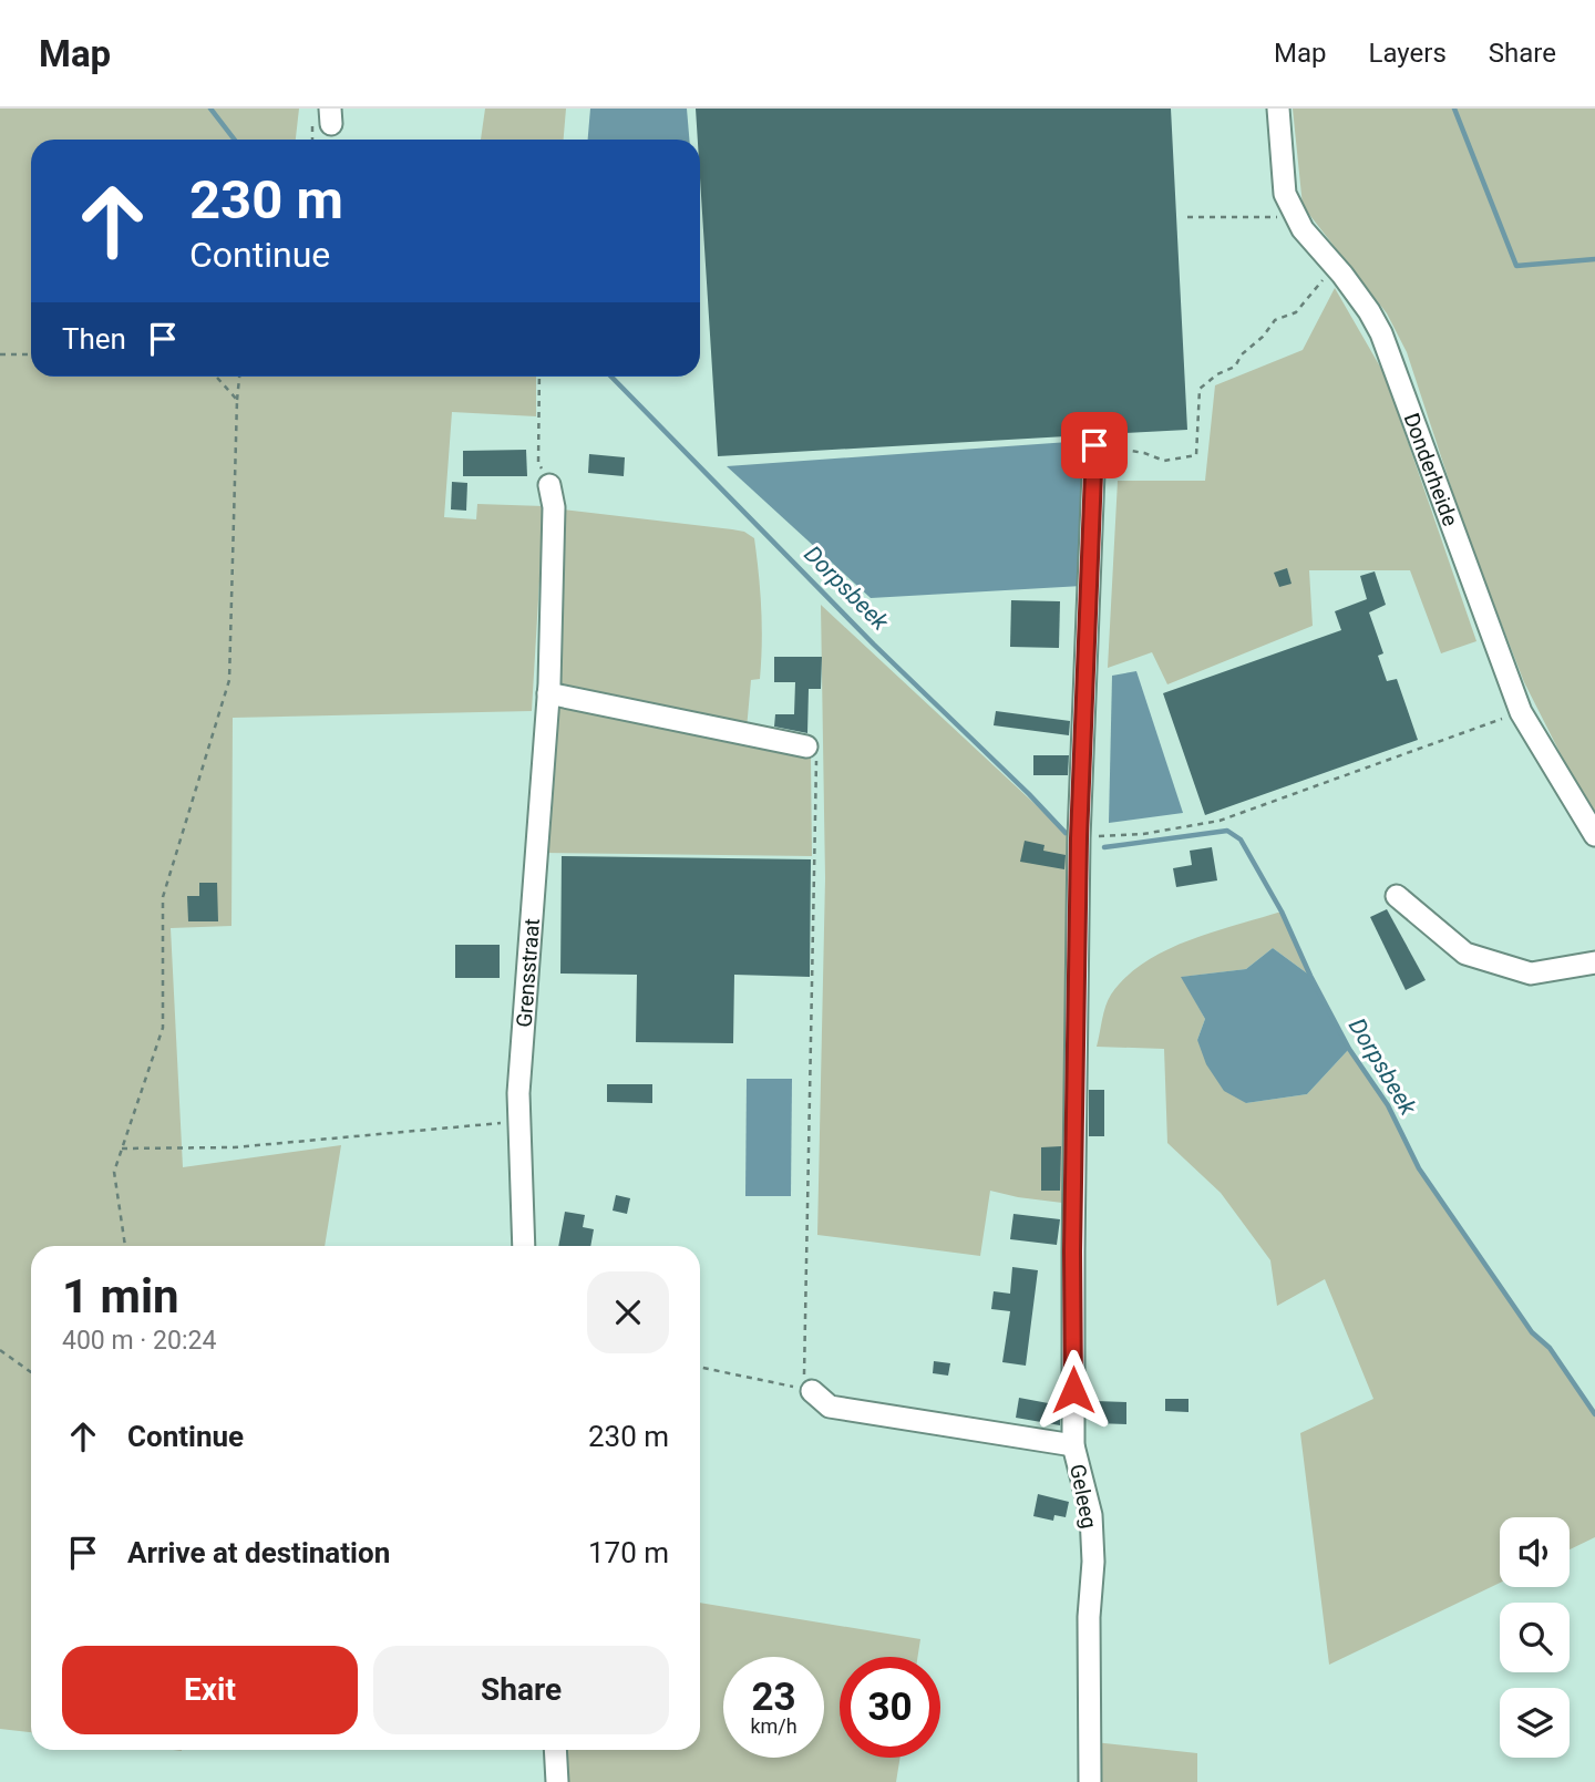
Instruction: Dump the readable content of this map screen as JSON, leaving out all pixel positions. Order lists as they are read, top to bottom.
{
  "streets": {
    "street": ["Donderheide", "Grensstraat", "Geleeg"]
  },
  "water": ["Dorpsbeek"],
  "page": {
    "header": "Map",
    "nav": ["Map", "Layers", "Share"],
    "turn": ["230 m", "Continue"],
    "then": "Then",
    "heading": ["1 min", "400 m · 20:24"],
    "list": [
      {
        "name": "Continue",
        "value": "230 m"
      },
      {
        "name": "Arrive at destination",
        "value": "170 m"
      }
    ],
    "buttons": ["Exit", "Share"],
    "speed": "23 km/h",
    "limit": "30"
  }
}
